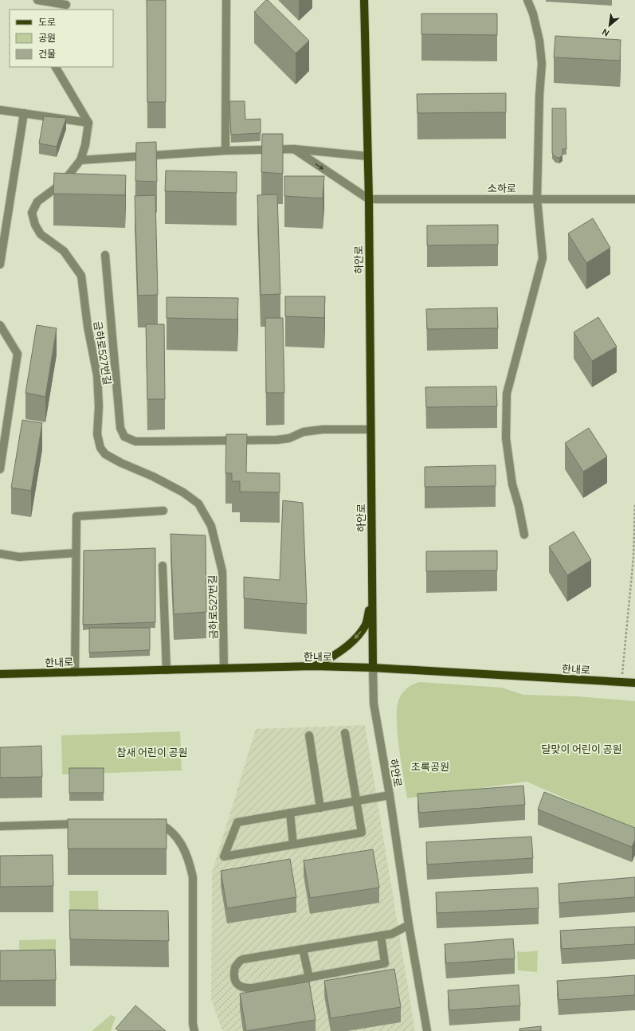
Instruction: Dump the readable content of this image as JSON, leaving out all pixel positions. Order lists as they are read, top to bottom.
{
  "streets": {
    "main road": ["하안로", "한내로"],
    "street": ["소하로", "금하로527번길"]
  },
  "crossings": [
    ["소하로", "하안로"],
    ["하안로", "한내로"],
    ["금하로527번길", "한내로"]
  ],
  "parks": ["달맞이 어린이 공원", "참새 어린이 공원", "초록공원"],
  "legend": ["도로", "공원", "건물"],
  "north": "bottom left"
}
